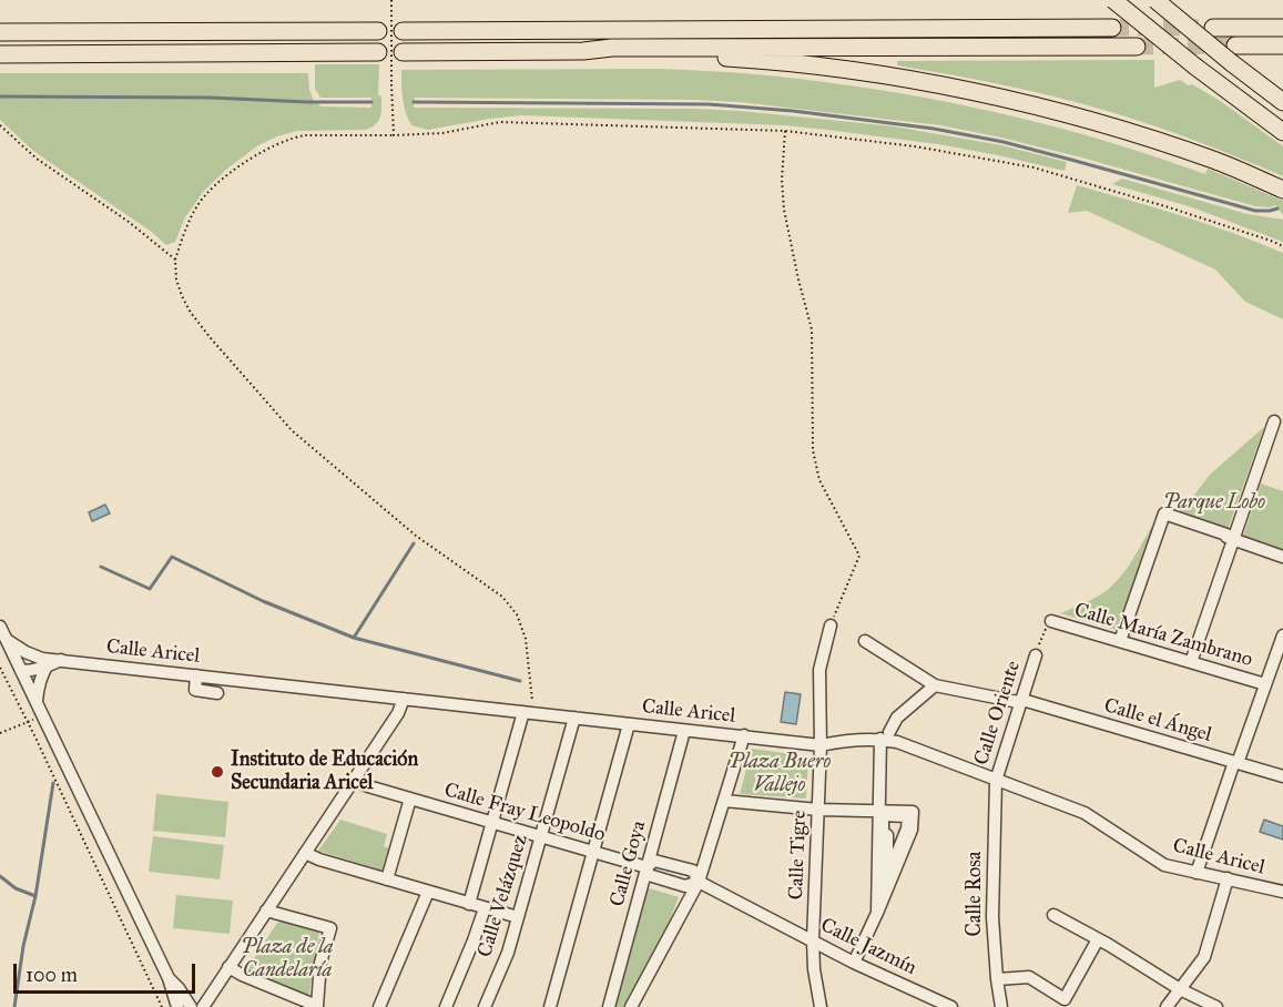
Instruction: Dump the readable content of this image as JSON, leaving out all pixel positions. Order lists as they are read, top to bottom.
{
  "streets": {
    "street": [
      "Calle María Zambrano",
      "Calle Aricel",
      "Calle Oriente",
      "Calle el Ángel",
      "Calle Fray Leopoldo",
      "Calle Tigre",
      "Calle Goya",
      "Calle Rosa",
      "Calle Velázquez",
      "Calle Jazmín"
    ]
  },
  "crossings": [
    ["Calle Aricel", "Calle Oriente"],
    ["Calle Aricel", "Calle Tigre"],
    ["Calle Aricel", "Calle Goya"],
    ["Calle Aricel", "Calle Rosa"],
    ["Calle Aricel", "Calle Velázquez"],
    ["Calle Oriente", "Calle el Ángel"],
    ["Calle Oriente", "Calle Rosa"],
    ["Calle Fray Leopoldo", "Calle Goya"],
    ["Calle Fray Leopoldo", "Calle Velázquez"],
    ["Calle Fray Leopoldo", "Calle Jazmín"],
    ["Calle Tigre", "Calle Jazmín"]
  ],
  "parks": ["Parque Lobo", "Plaza Buero Vallejo", "Plaza de la Candelaría"],
  "places": ["Instituto de Educación Secundaria Aricel"],
  "scale_bar": "100 m"
}
